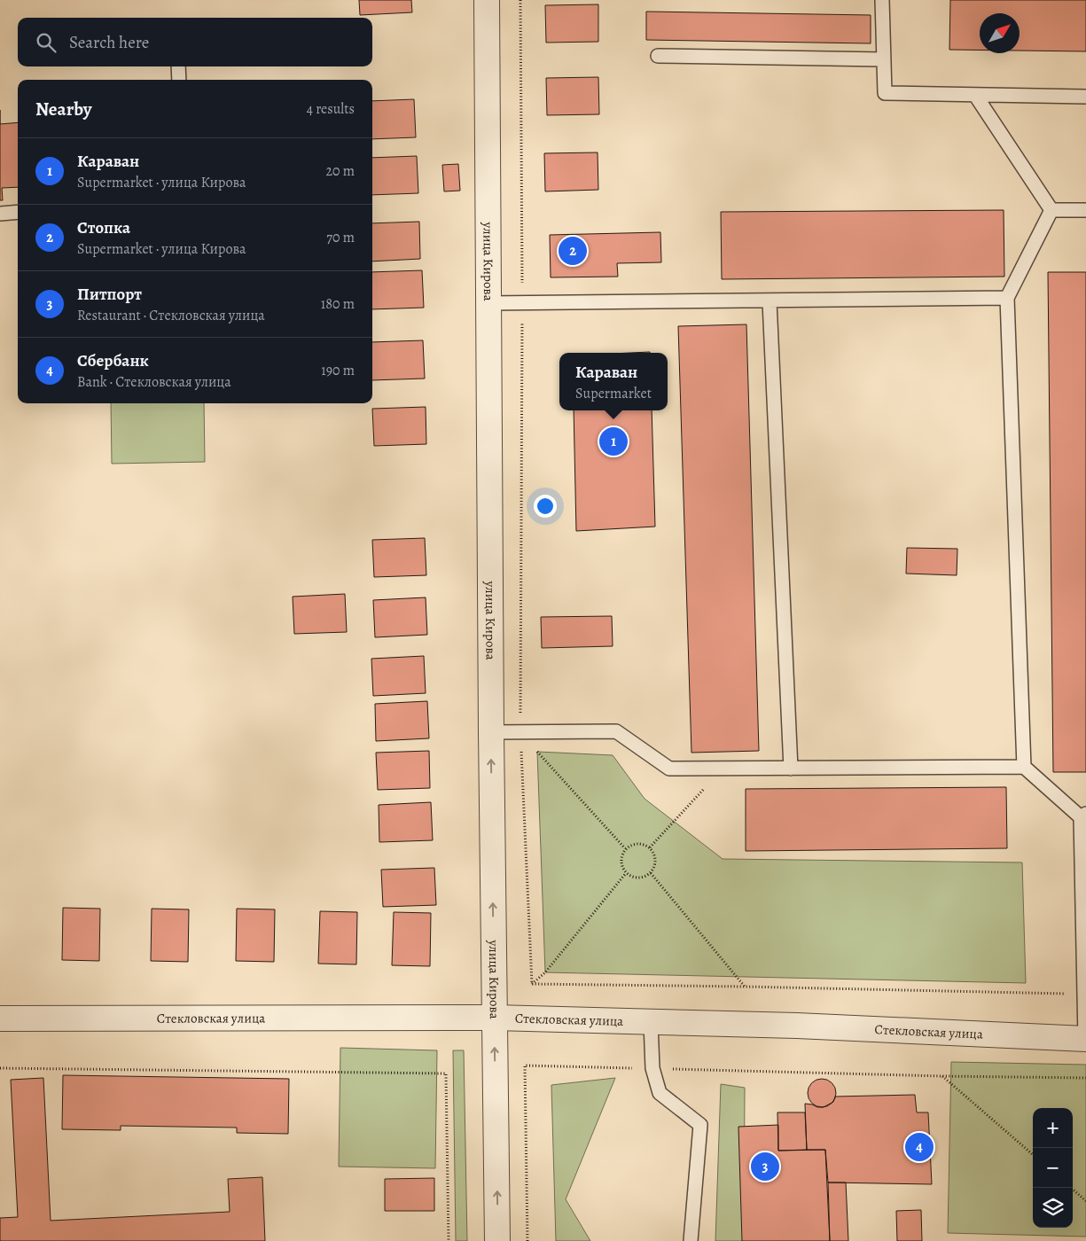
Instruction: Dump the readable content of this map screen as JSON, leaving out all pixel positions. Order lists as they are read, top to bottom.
{
  "streets": {
    "street": ["улица Кирова", "Стекловская улица"]
  },
  "crossings": [
    ["улица Кирова", "Стекловская улица"]
  ],
  "one_way": ["улица Кирова"],
  "north": "top right",
  "page": {
    "search": "Search here",
    "heading": ["Nearby", "4 results"],
    "list": [
      {
        "mark": "1",
        "name": "Караван",
        "note": "Supermarket · улица Кирова",
        "value": "20 m"
      },
      {
        "mark": "2",
        "name": "Стопка",
        "note": "Supermarket · улица Кирова",
        "value": "70 m"
      },
      {
        "mark": "3",
        "name": "Питпорт",
        "note": "Restaurant · Стекловская улица",
        "value": "180 m"
      },
      {
        "mark": "4",
        "name": "Сбербанк",
        "note": "Bank · Стекловская улица",
        "value": "190 m"
      }
    ],
    "pins": [
      "2",
      "1",
      "4",
      "3"
    ],
    "popup": ["Караван", "Supermarket"],
    "map_buttons": ["+", "−"]
  }
}
